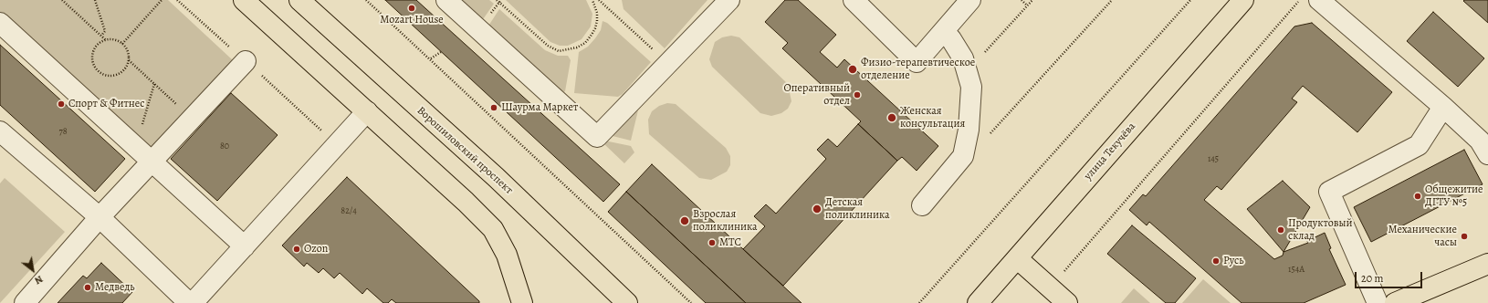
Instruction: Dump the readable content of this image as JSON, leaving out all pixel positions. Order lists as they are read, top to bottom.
{
  "streets": {
    "main road": ["Ворошиловский проспект", "улица Текучёва"]
  },
  "places": [
    "Mozart House",
    "Физио-терапевтическое отделение",
    "Оперативный отдел",
    "Спорт & Фитнес",
    "Шаурма Маркет",
    "Женская консультация",
    "Общежитие ДГТУ №5",
    "Детская поликлиника",
    "Взрослая поликлиника",
    "Продуктовый склад",
    "Механические часы",
    "МТС",
    "Ozon",
    "Русь",
    "Медведь"
  ],
  "house_numbers": [
    "78",
    "80",
    "145",
    "82/4",
    "154А"
  ],
  "scale_bar": "20 m",
  "north": "bottom right"
}
